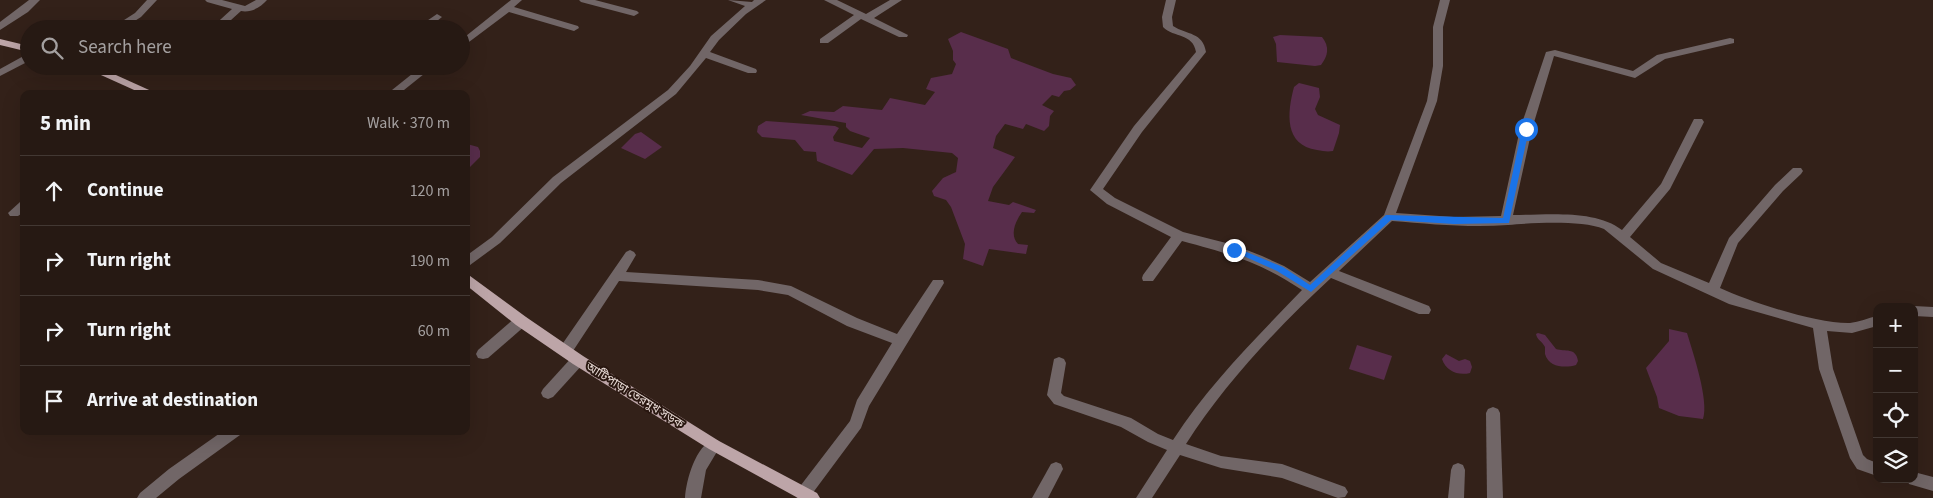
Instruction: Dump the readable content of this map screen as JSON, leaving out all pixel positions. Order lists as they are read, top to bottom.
{
  "streets": {
    "main road": ["আটিপাড়া তেরমুখ সড়ক"]
  },
  "page": {
    "search": "Search here",
    "heading": ["5 min", "Walk · 370 m"],
    "list": [
      ["Continue", "120 m"],
      ["Turn right", "190 m"],
      ["Turn right", "60 m"],
      "Arrive at destination"
    ],
    "map_buttons": ["+", "−"]
  }
}
